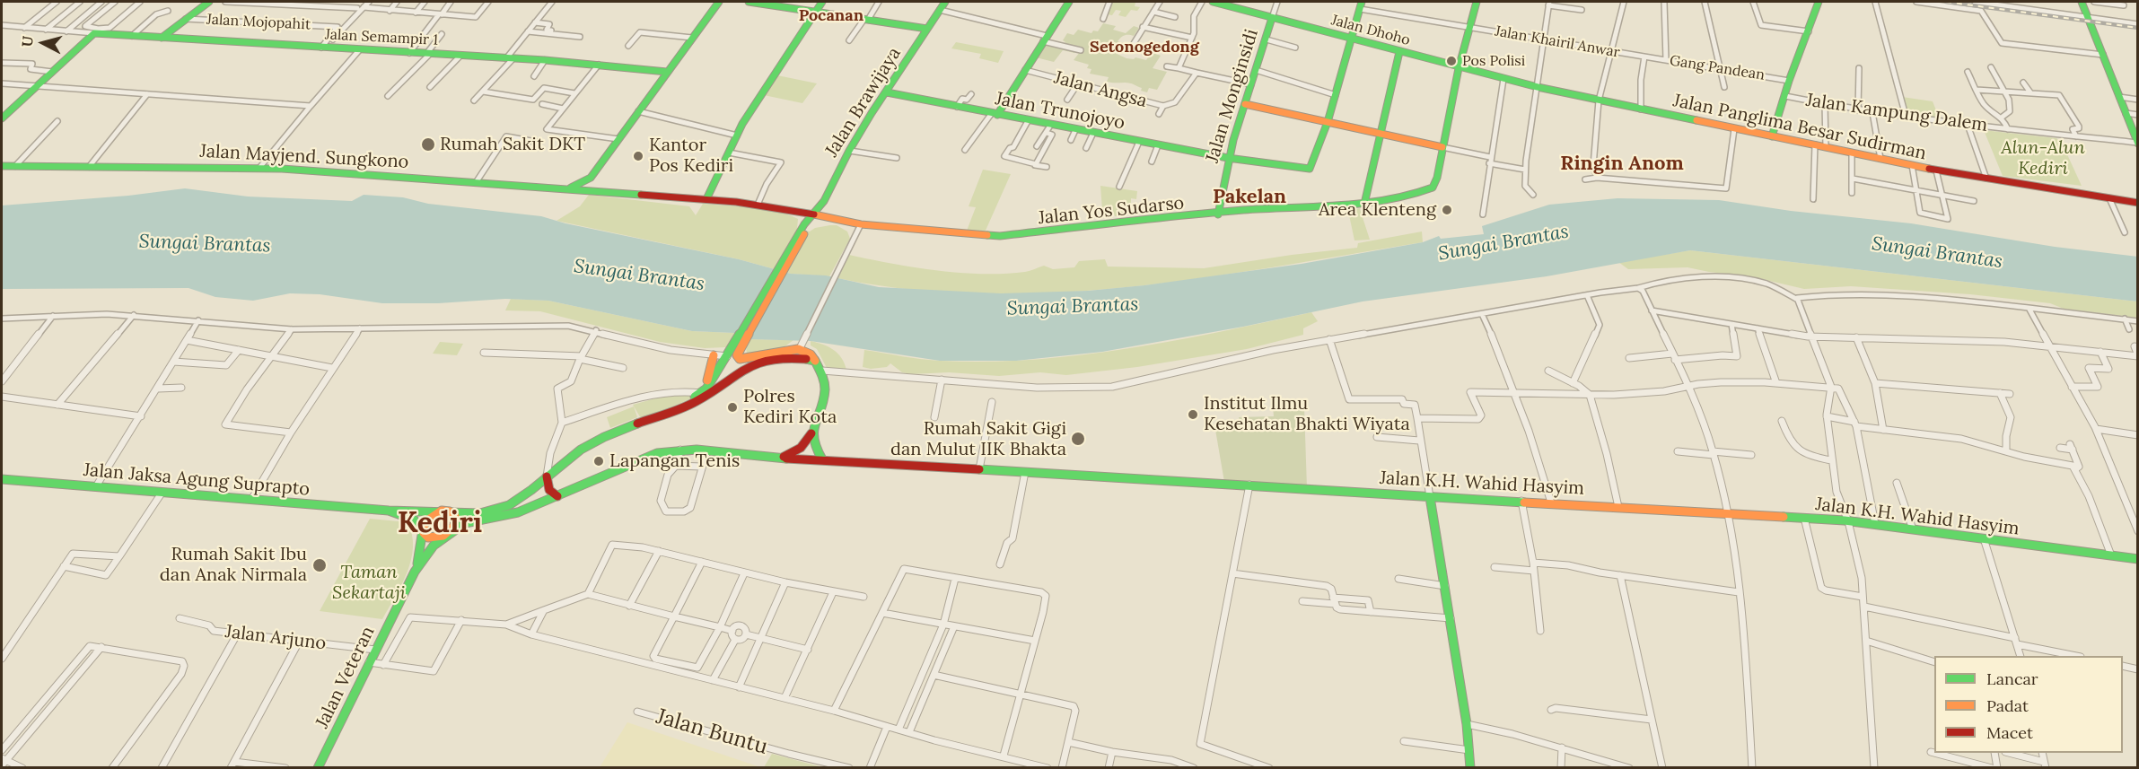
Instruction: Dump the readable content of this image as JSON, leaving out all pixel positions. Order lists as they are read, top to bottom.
{
  "streets": {
    "main road": [
      "Jalan Dhoho",
      "Jalan Semampir 1",
      "Jalan Monginsidi",
      "Jalan Brawijaya",
      "Jalan Trunojoyo",
      "Jalan Panglima Besar Sudirman",
      "Jalan Mayjend. Sungkono",
      "Jalan Yos Sudarso",
      "Jalan Jaksa Agung Suprapto",
      "Jalan K.H. Wahid Hasyim",
      "Jalan Veteran"
    ],
    "street": [
      "Jalan Mojopahit",
      "Jalan Khairil Anwar",
      "Gang Pandean",
      "Jalan Angsa",
      "Jalan Kampung Dalem",
      "Jalan Arjuno",
      "Jalan Buntu"
    ]
  },
  "crossings": [
    ["Jalan Mojopahit", "Jalan Semampir 1"],
    ["Jalan Dhoho", "Jalan Monginsidi"],
    ["Jalan Dhoho", "Jalan Panglima Besar Sudirman"],
    ["Jalan Dhoho", "Jalan Yos Sudarso"],
    ["Jalan Khairil Anwar", "Gang Pandean"],
    ["Jalan Khairil Anwar", "Jalan Yos Sudarso"],
    ["Jalan Monginsidi", "Jalan Trunojoyo"],
    ["Jalan Monginsidi", "Jalan Yos Sudarso"],
    ["Jalan Brawijaya", "Jalan Trunojoyo"],
    ["Jalan Brawijaya", "Jalan Mayjend. Sungkono"],
    ["Jalan Panglima Besar Sudirman", "Jalan Yos Sudarso"],
    ["Jalan Mayjend. Sungkono", "Jalan Yos Sudarso"],
    ["Jalan Arjuno", "Jalan Veteran"]
  ],
  "districts": [
    "Pocanan",
    "Setonogedong",
    "Ringin Anom",
    "Pakelan",
    "Kediri"
  ],
  "water": ["Sungai Brantas"],
  "parks": ["Alun-Alun Kediri", "Taman Sekartaji"],
  "places": [
    "Pos Polisi",
    "Rumah Sakit DKT",
    "Kantor Pos Kediri",
    "Area Klenteng",
    "Polres Kediri Kota",
    "Institut Ilmu Kesehatan Bhakti Wiyata",
    "Rumah Sakit Gigi dan Mulut IIK Bhakta",
    "Lapangan Tenis",
    "Rumah Sakit Ibu dan Anak Nirmala"
  ],
  "legend": ["Lancar", "Padat", "Macet"],
  "north": "left"
}
